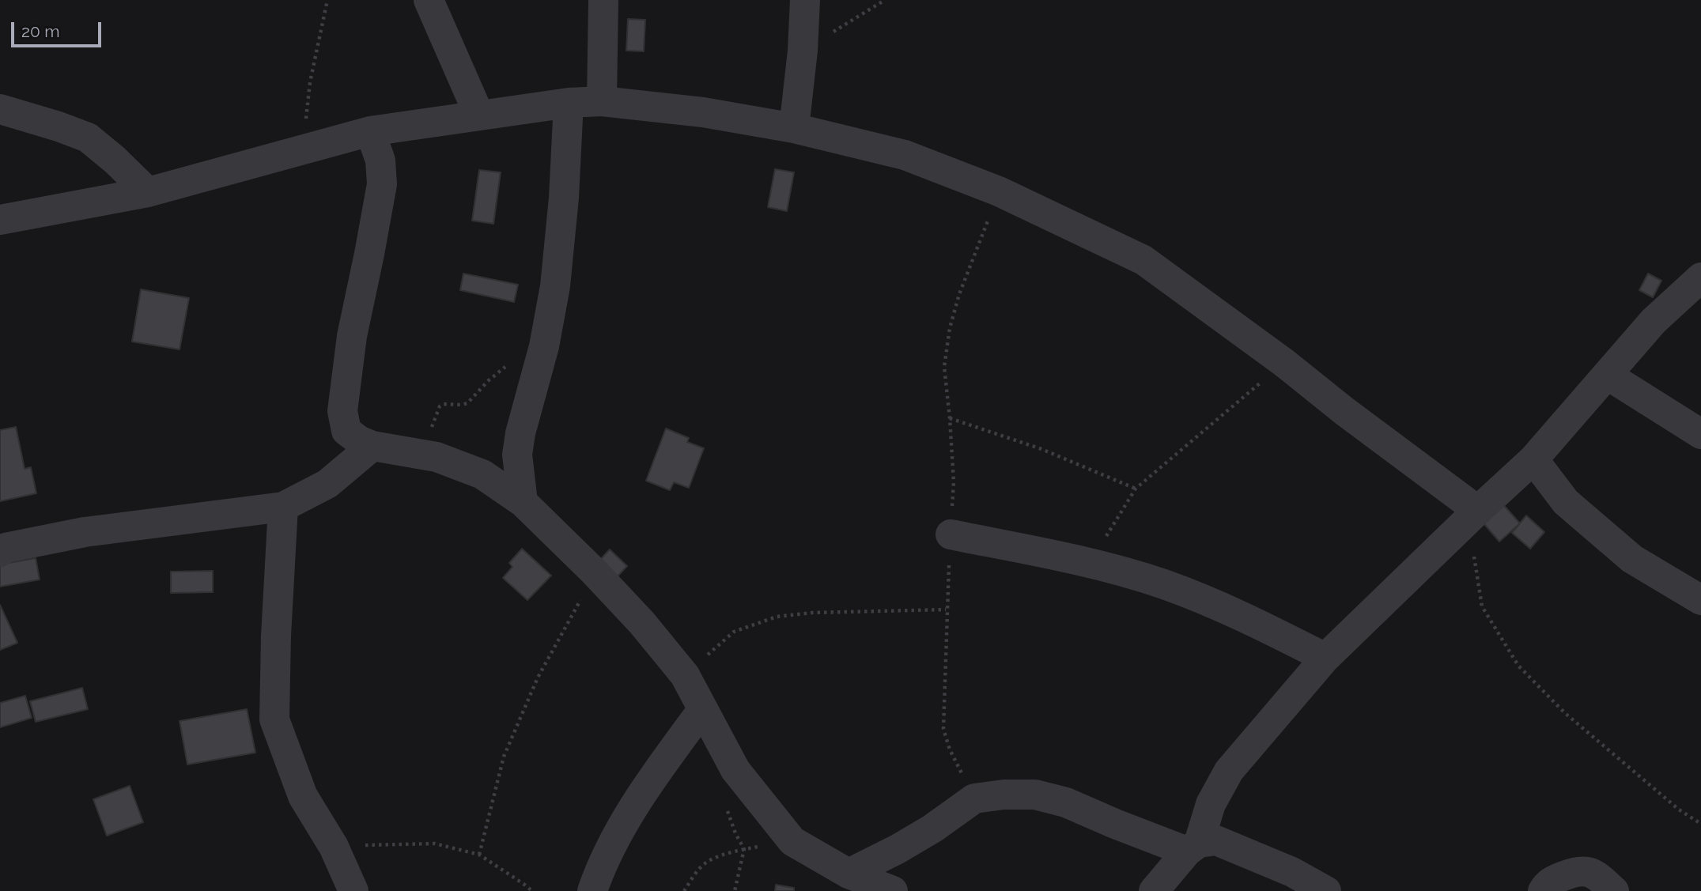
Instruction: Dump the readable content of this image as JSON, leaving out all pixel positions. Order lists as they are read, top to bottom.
{
  "scale_bar": "20 m"
}
